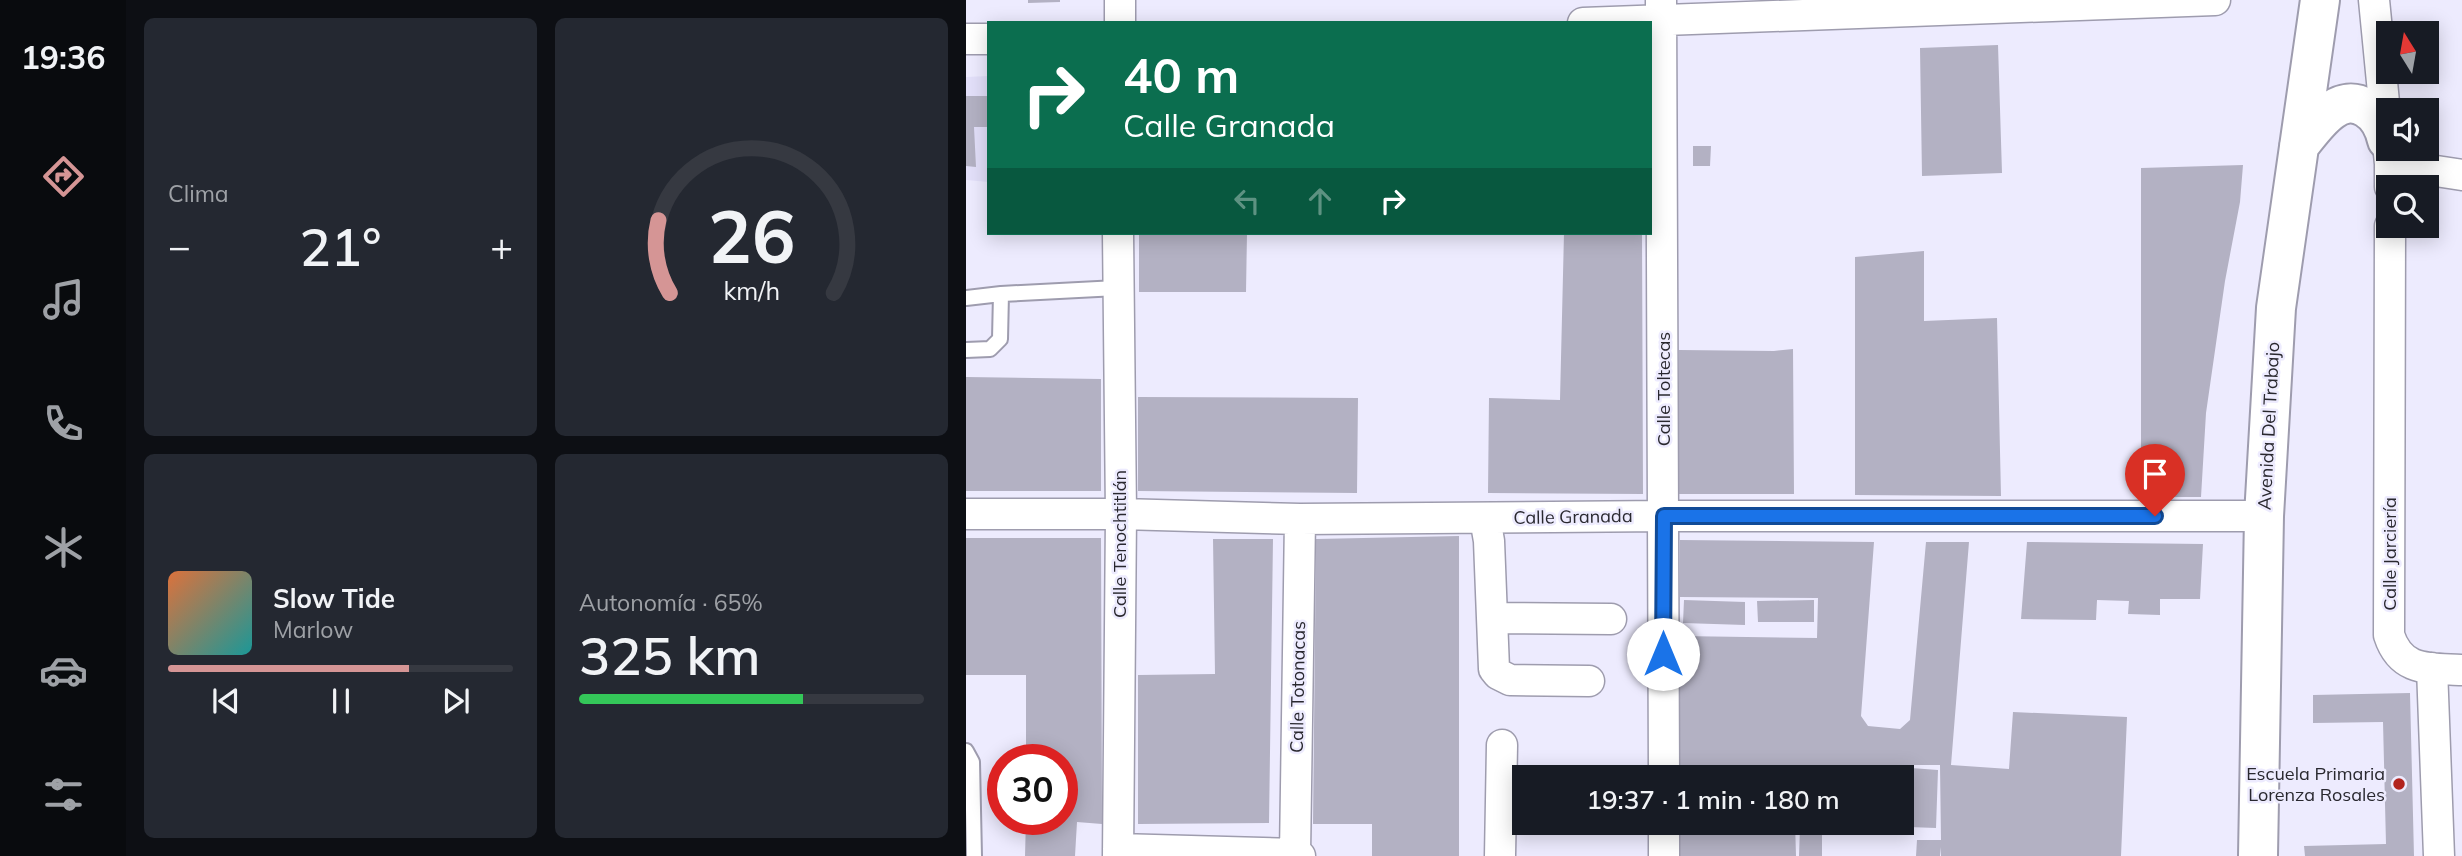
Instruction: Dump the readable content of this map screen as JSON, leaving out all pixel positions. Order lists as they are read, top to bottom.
{
  "streets": {
    "main road": ["Avenida Del Trabajo"],
    "street": [
      "Calle Toltecas",
      "Calle Granada",
      "Calle Tenochtitlán",
      "Calle Jarciería",
      "Calle Totonacas"
    ]
  },
  "crossings": [
    ["Calle Toltecas", "Calle Granada"],
    ["Avenida Del Trabajo", "Calle Granada"],
    ["Calle Granada", "Calle Tenochtitlán"],
    ["Calle Granada", "Calle Totonacas"]
  ],
  "places": ["Escuela Primaria Lorenza Rosales"],
  "north": "top",
  "page": {
    "tabs": "19:36",
    "tile": [
      "Clima",
      ["Autonomía · 65%", "325 km"]
    ],
    "turn": ["40 m", "Calle Granada"],
    "heat": ["−", "21°", "+"],
    "song": ["Slow Tide", "Marlow"],
    "limit": "30",
    "trip": "19:37 · 1 min · 180 m",
    "gauge": ["26", "km/h"]
  }
}
